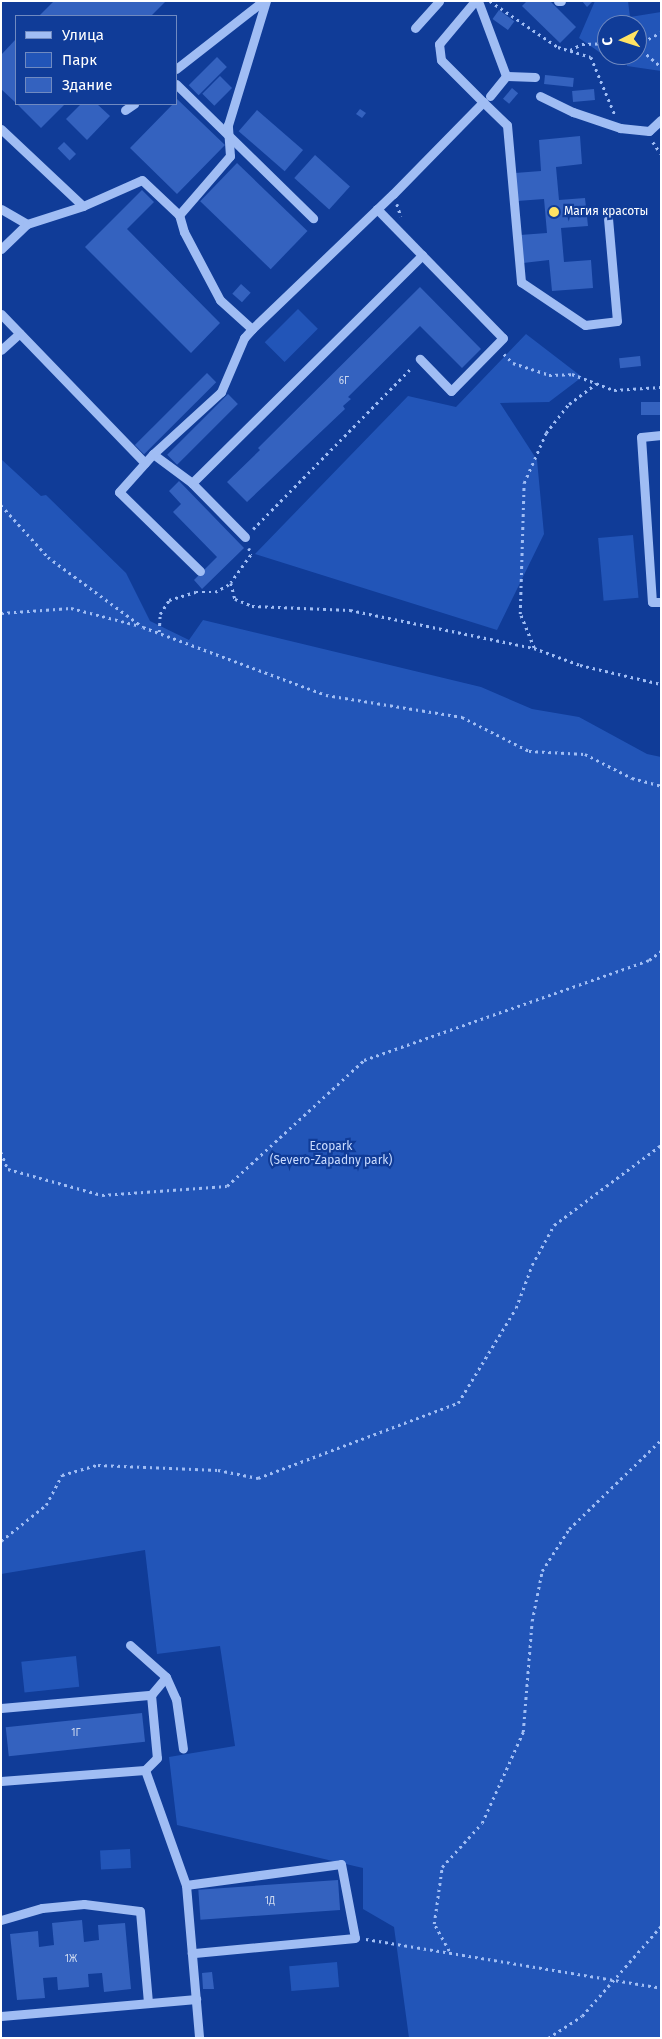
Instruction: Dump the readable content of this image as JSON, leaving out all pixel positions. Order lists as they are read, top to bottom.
{
  "parks": ["Ecopark (Severo-Zapadny park)"],
  "places": ["Магия красоты"],
  "house_numbers": [
    "6Г",
    "1Г",
    "1Д",
    "1Ж"
  ],
  "legend": ["Улица", "Парк", "Здание"],
  "north": "left"
}
